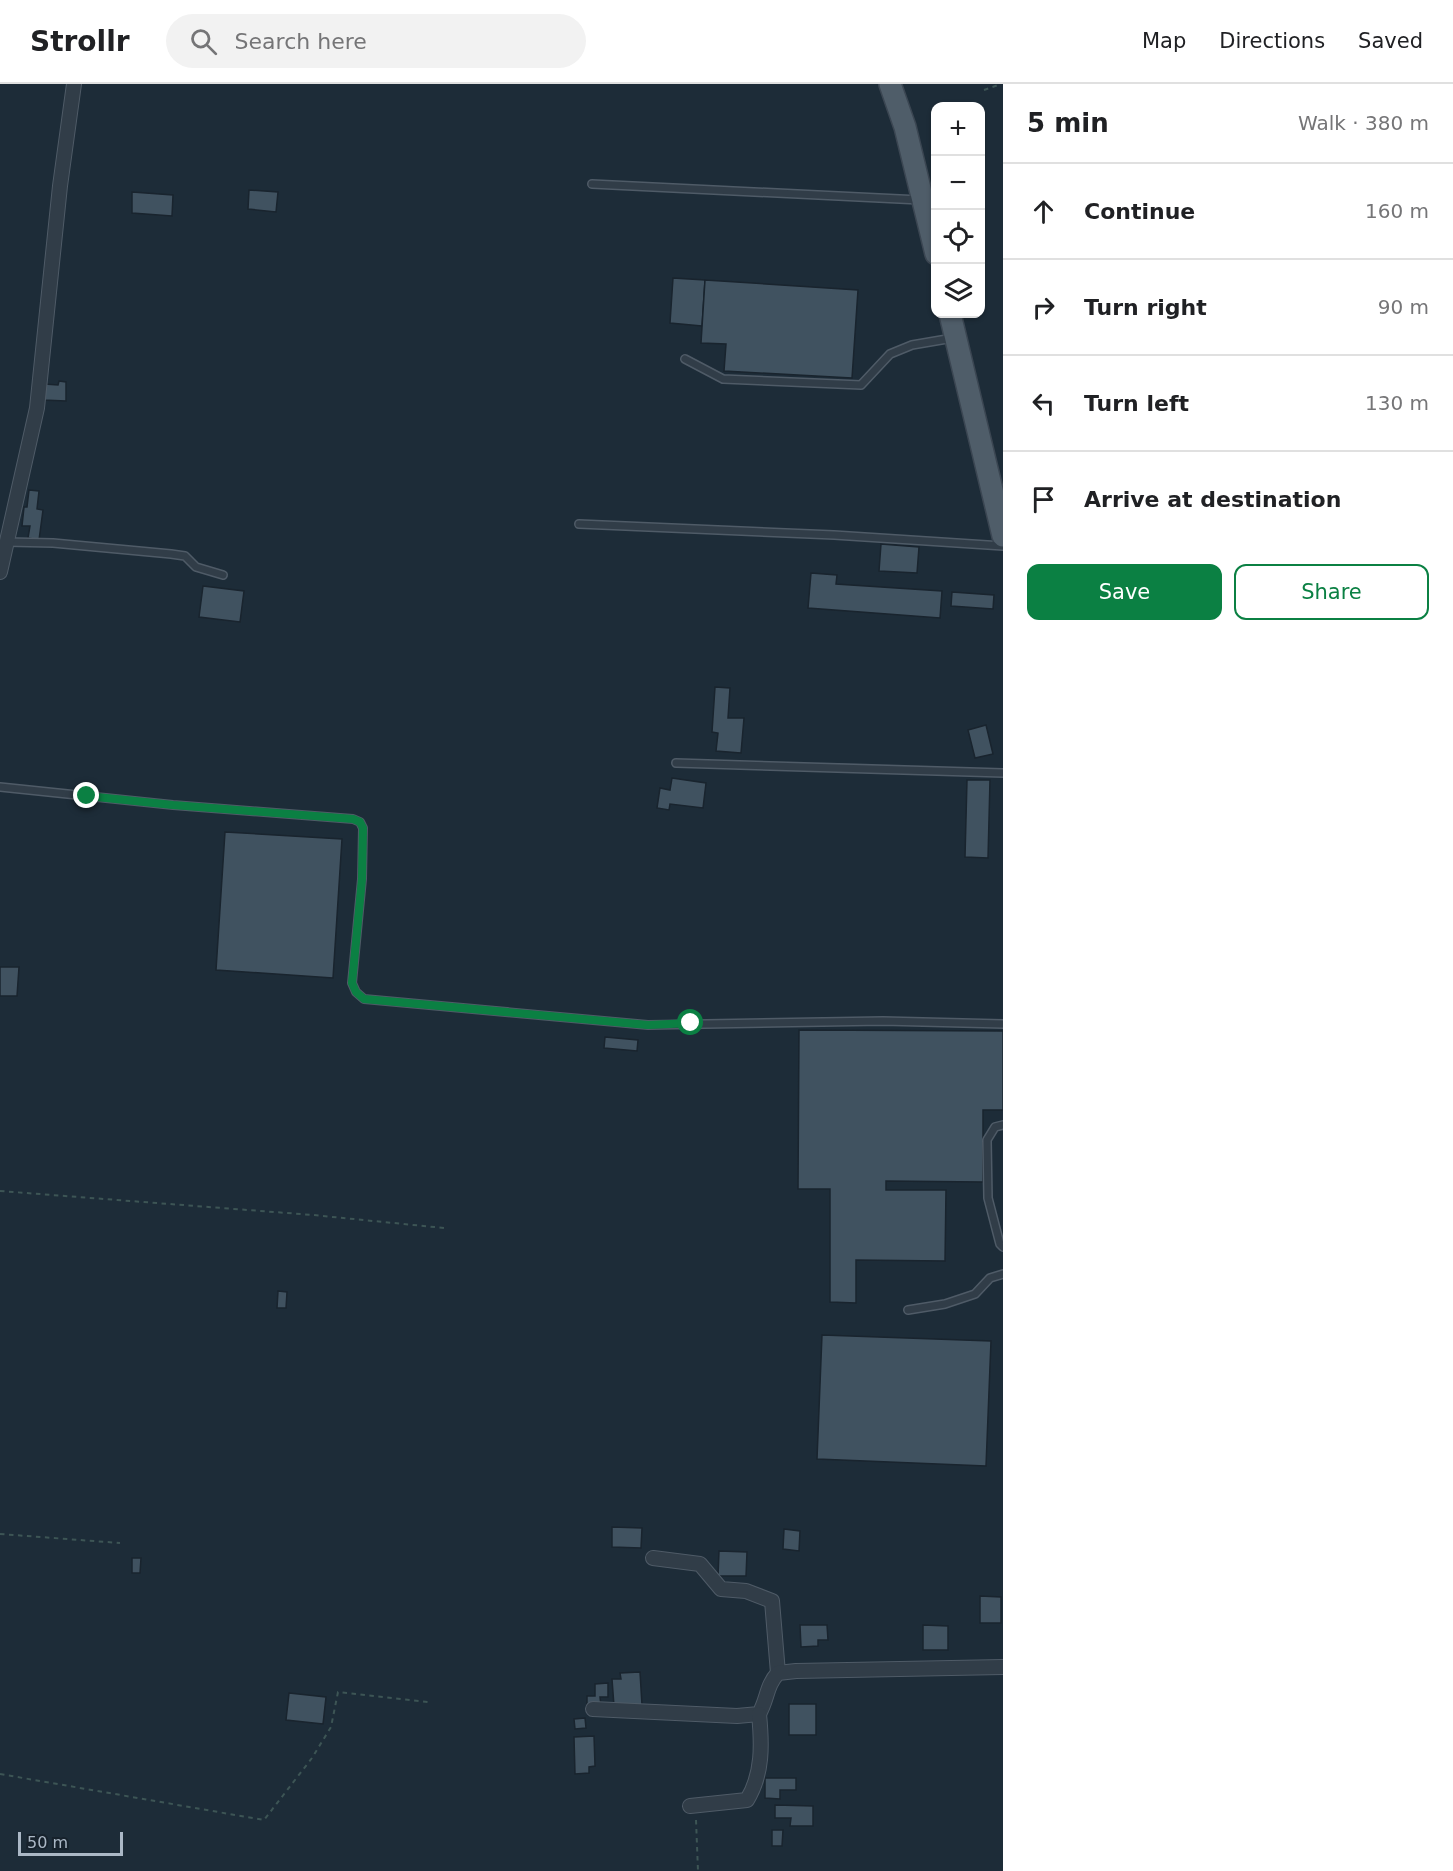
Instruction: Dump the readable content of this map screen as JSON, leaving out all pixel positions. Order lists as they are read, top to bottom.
{
  "scale_bar": "50 m",
  "page": {
    "header": "Strollr",
    "search": "Search here",
    "nav": ["Map", "Directions", "Saved"],
    "heading": ["5 min", "Walk · 380 m"],
    "map_buttons": ["+", "−"],
    "list": [
      ["Continue", "160 m"],
      ["Turn right", "90 m"],
      ["Turn left", "130 m"],
      "Arrive at destination"
    ],
    "buttons": ["Save", "Share"],
    "scale": "50 m"
  }
}
